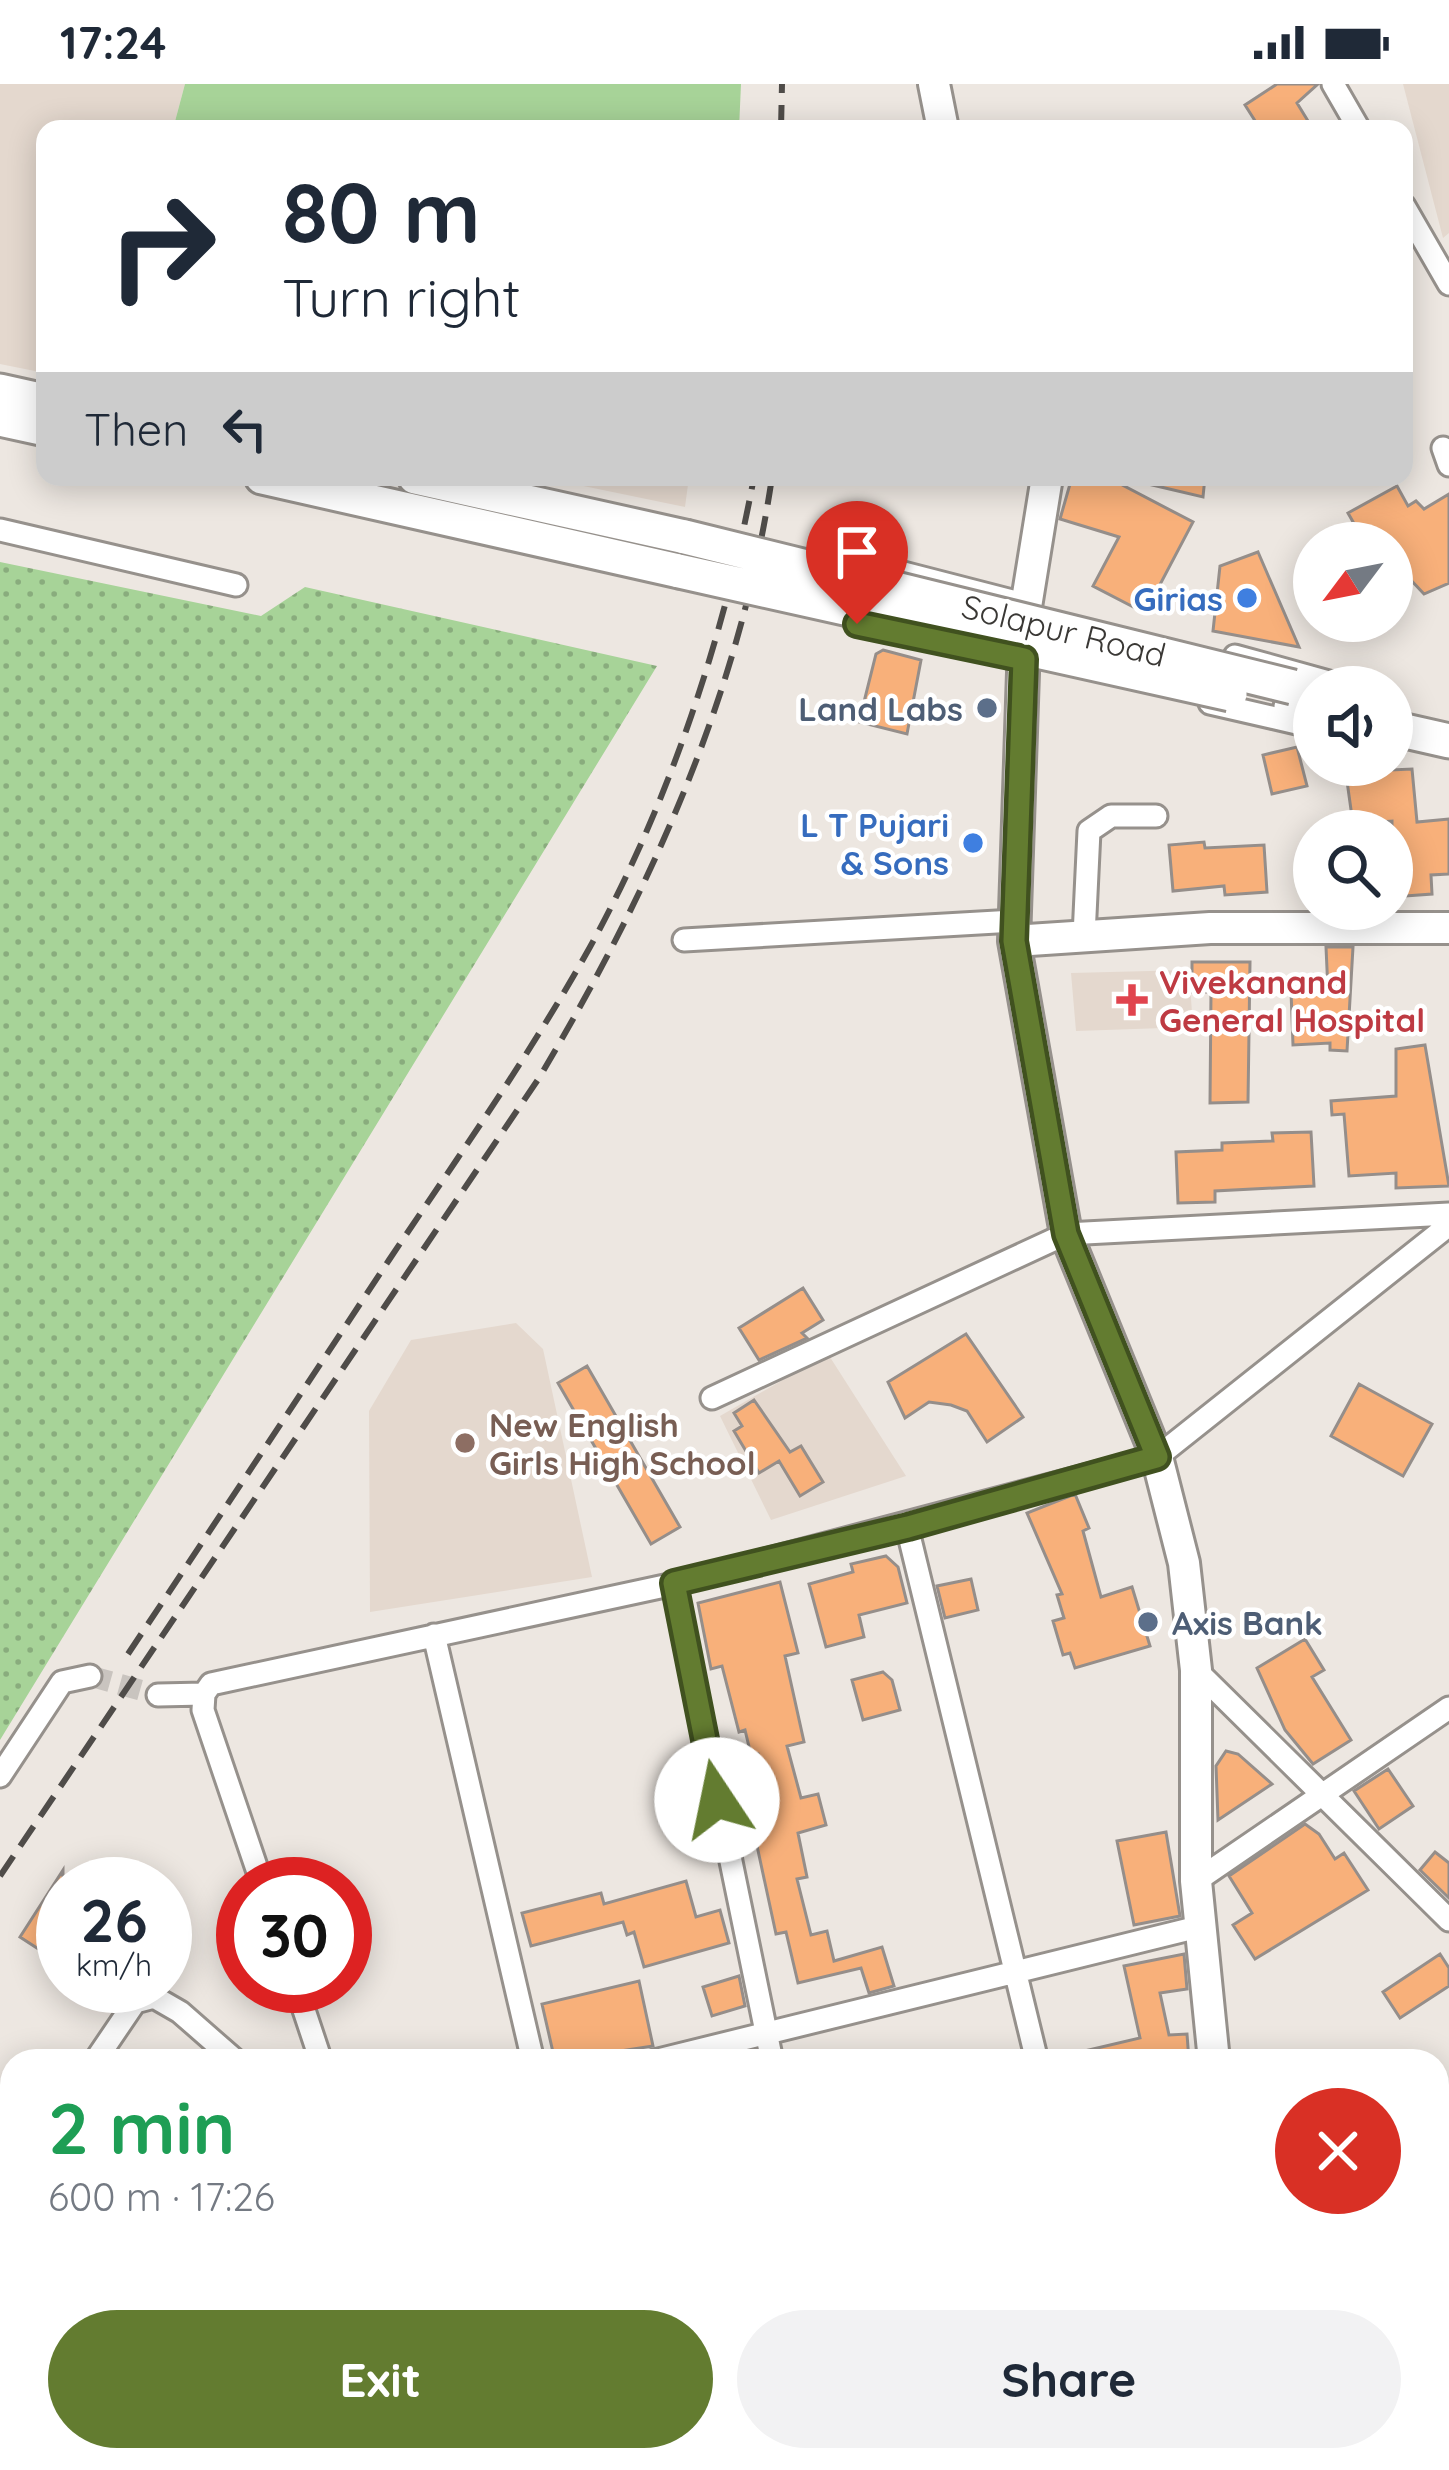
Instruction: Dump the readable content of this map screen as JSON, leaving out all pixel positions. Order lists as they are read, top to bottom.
{
  "streets": {
    "main road": ["Solapur Road"]
  },
  "places": {
    "other": [
      "Girias",
      "Land Labs",
      "L T Pujari & Sons",
      "New English Girls High School",
      "Axis Bank"
    ],
    "health": ["Vivekanand General Hospital"]
  },
  "north": "bottom left",
  "page": {
    "status": "17:24",
    "turn": ["80 m", "Turn right"],
    "then": "Then",
    "speed": "26 km/h",
    "limit": "30",
    "heading": ["2 min", "600 m · 17:26"],
    "buttons": ["Exit", "Share"]
  }
}
